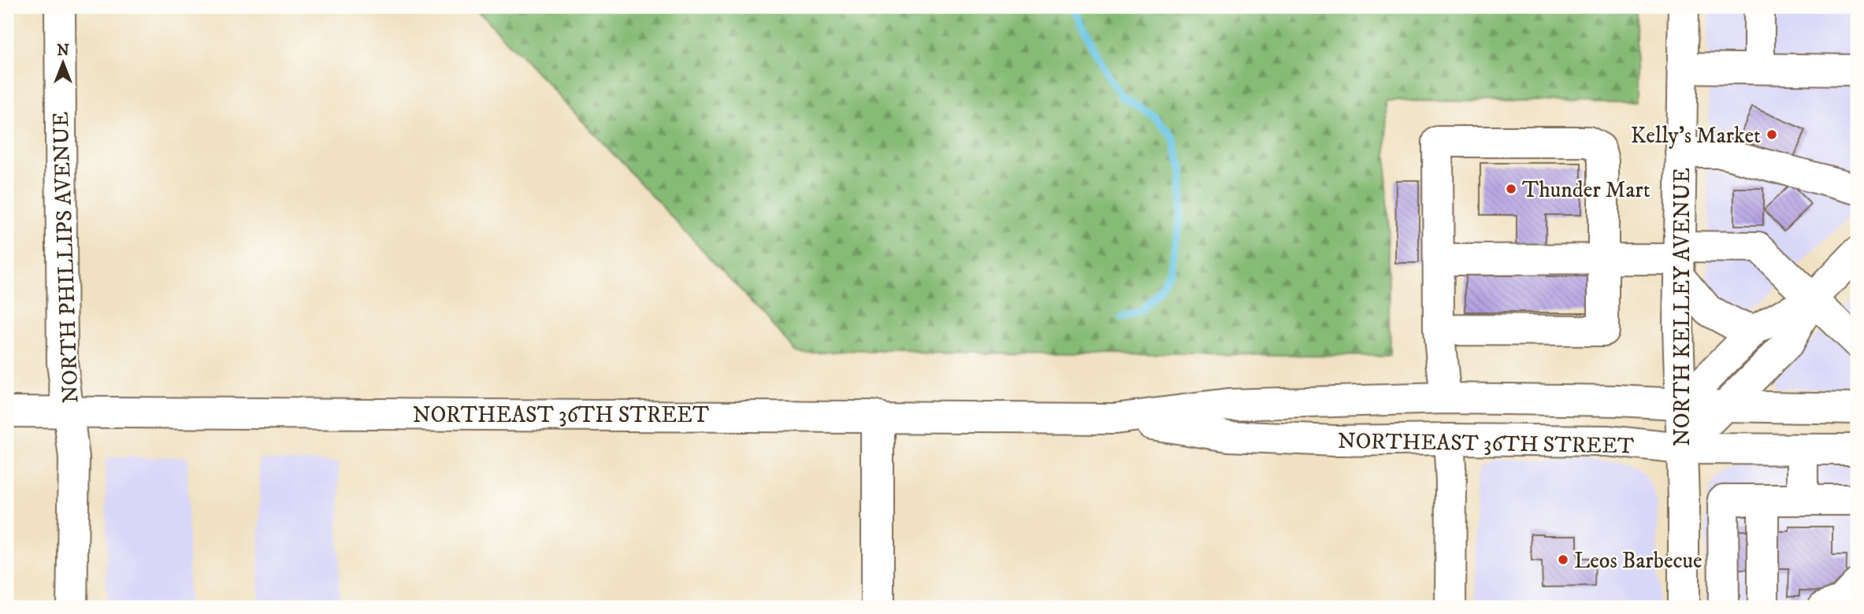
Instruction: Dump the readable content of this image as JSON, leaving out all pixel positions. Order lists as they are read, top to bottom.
{
  "streets": {
    "main road": ["NORTH PHILLIPS AVENUE", "NORTH KELLEY AVENUE", "NORTHEAST 36TH STREET"]
  },
  "crossings": [
    ["NORTH PHILLIPS AVENUE", "NORTHEAST 36TH STREET"],
    ["NORTH KELLEY AVENUE", "NORTHEAST 36TH STREET"]
  ],
  "places": ["Kelly's Market", "Thunder Mart", "Leos Barbecue"],
  "north": "top"
}
